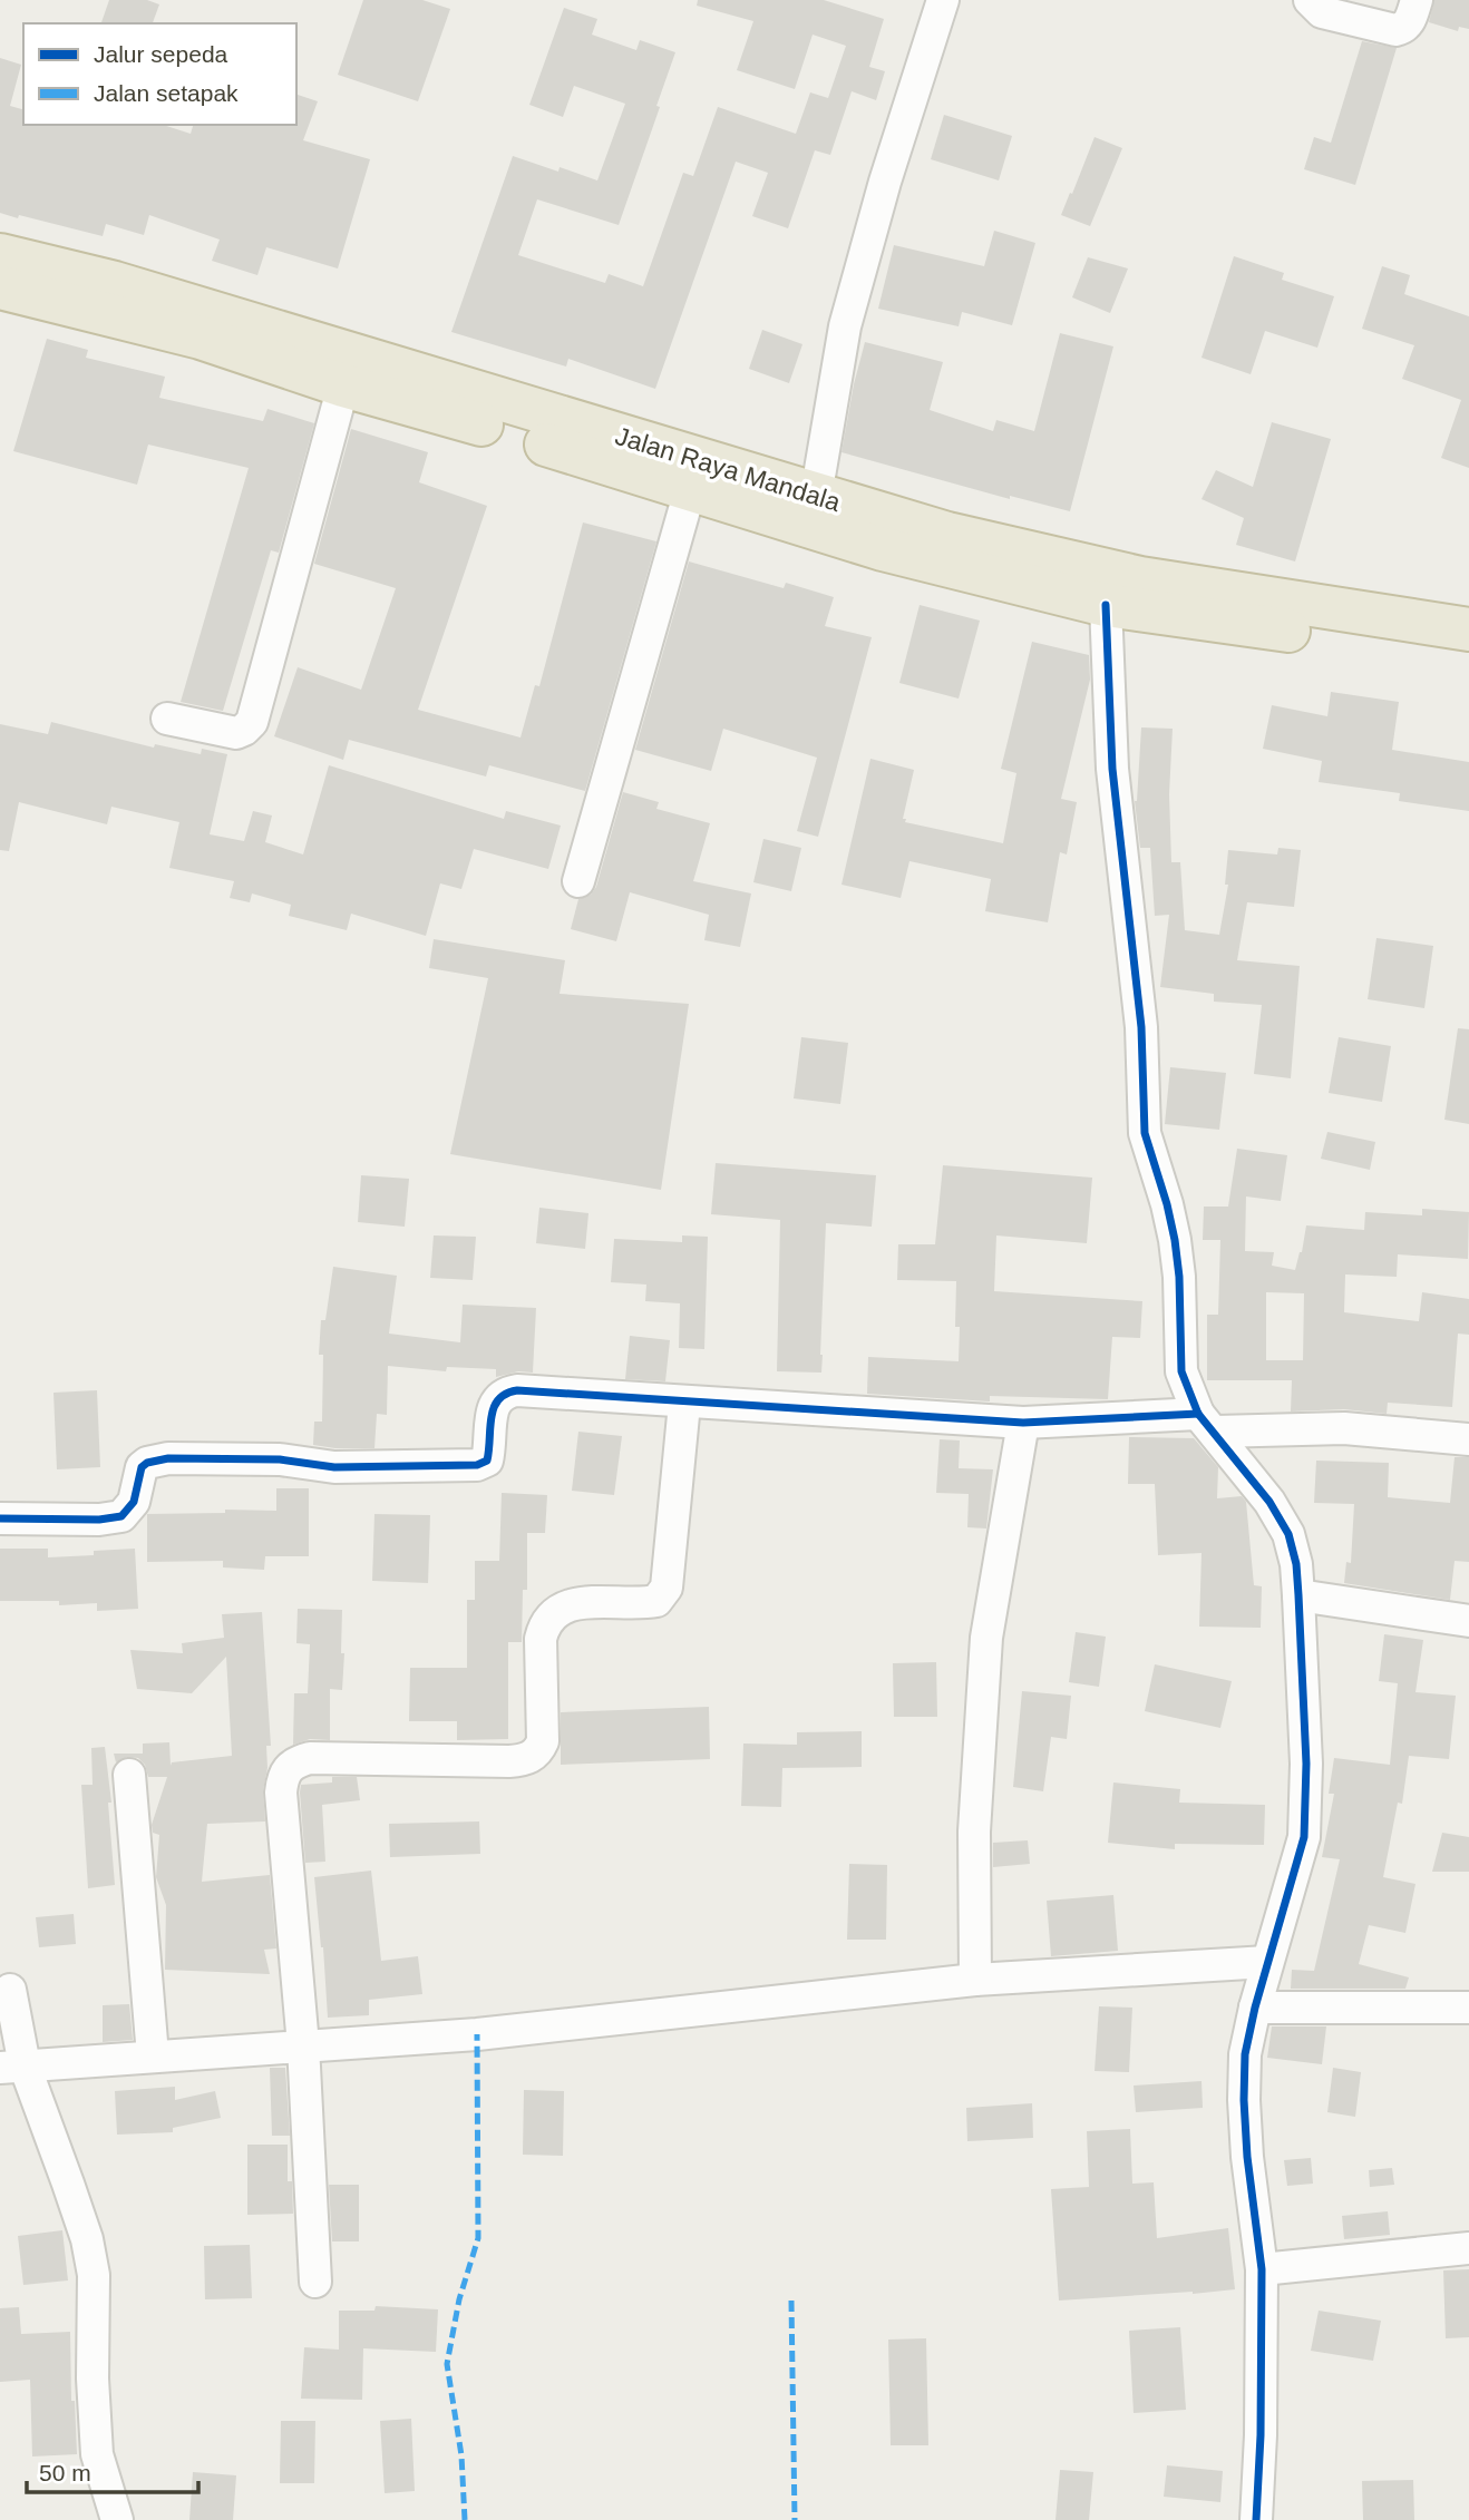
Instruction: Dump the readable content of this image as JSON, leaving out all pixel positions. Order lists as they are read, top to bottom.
{
  "streets": {
    "highway": ["Jalan Raya Mandala"]
  },
  "legend": ["Jalur sepeda", "Jalan setapak"],
  "scale_bar": "50 m"
}
